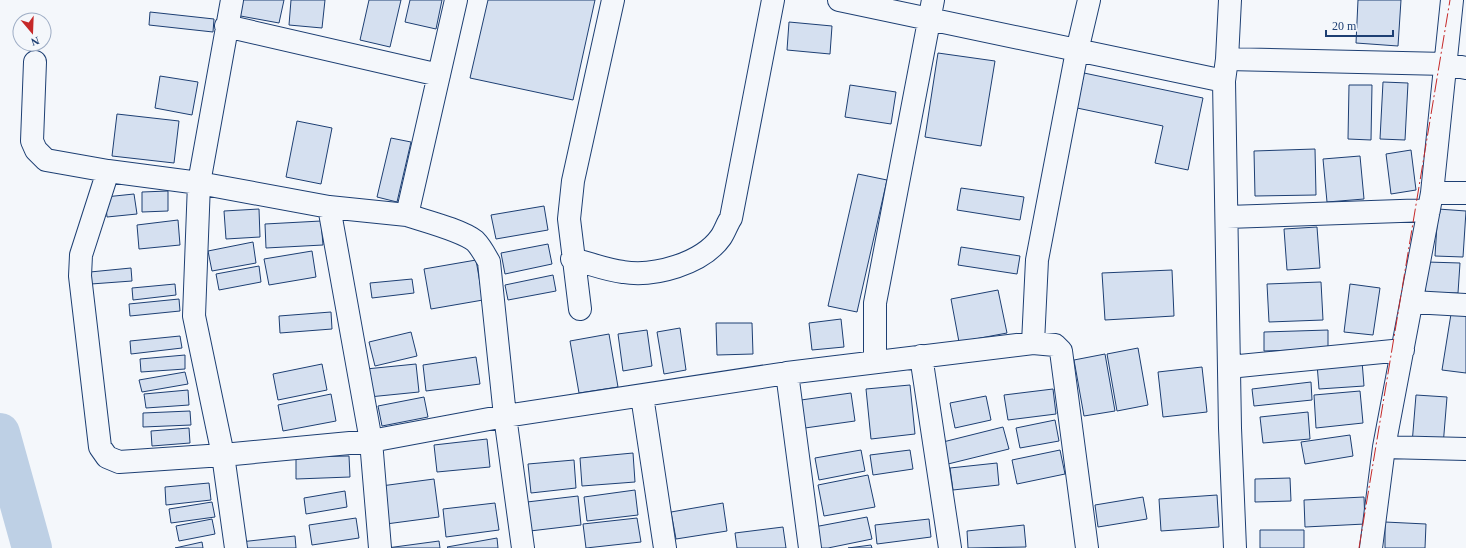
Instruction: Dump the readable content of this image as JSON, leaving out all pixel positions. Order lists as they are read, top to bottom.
{
  "scale_bar": "20 m",
  "north": "bottom"
}
